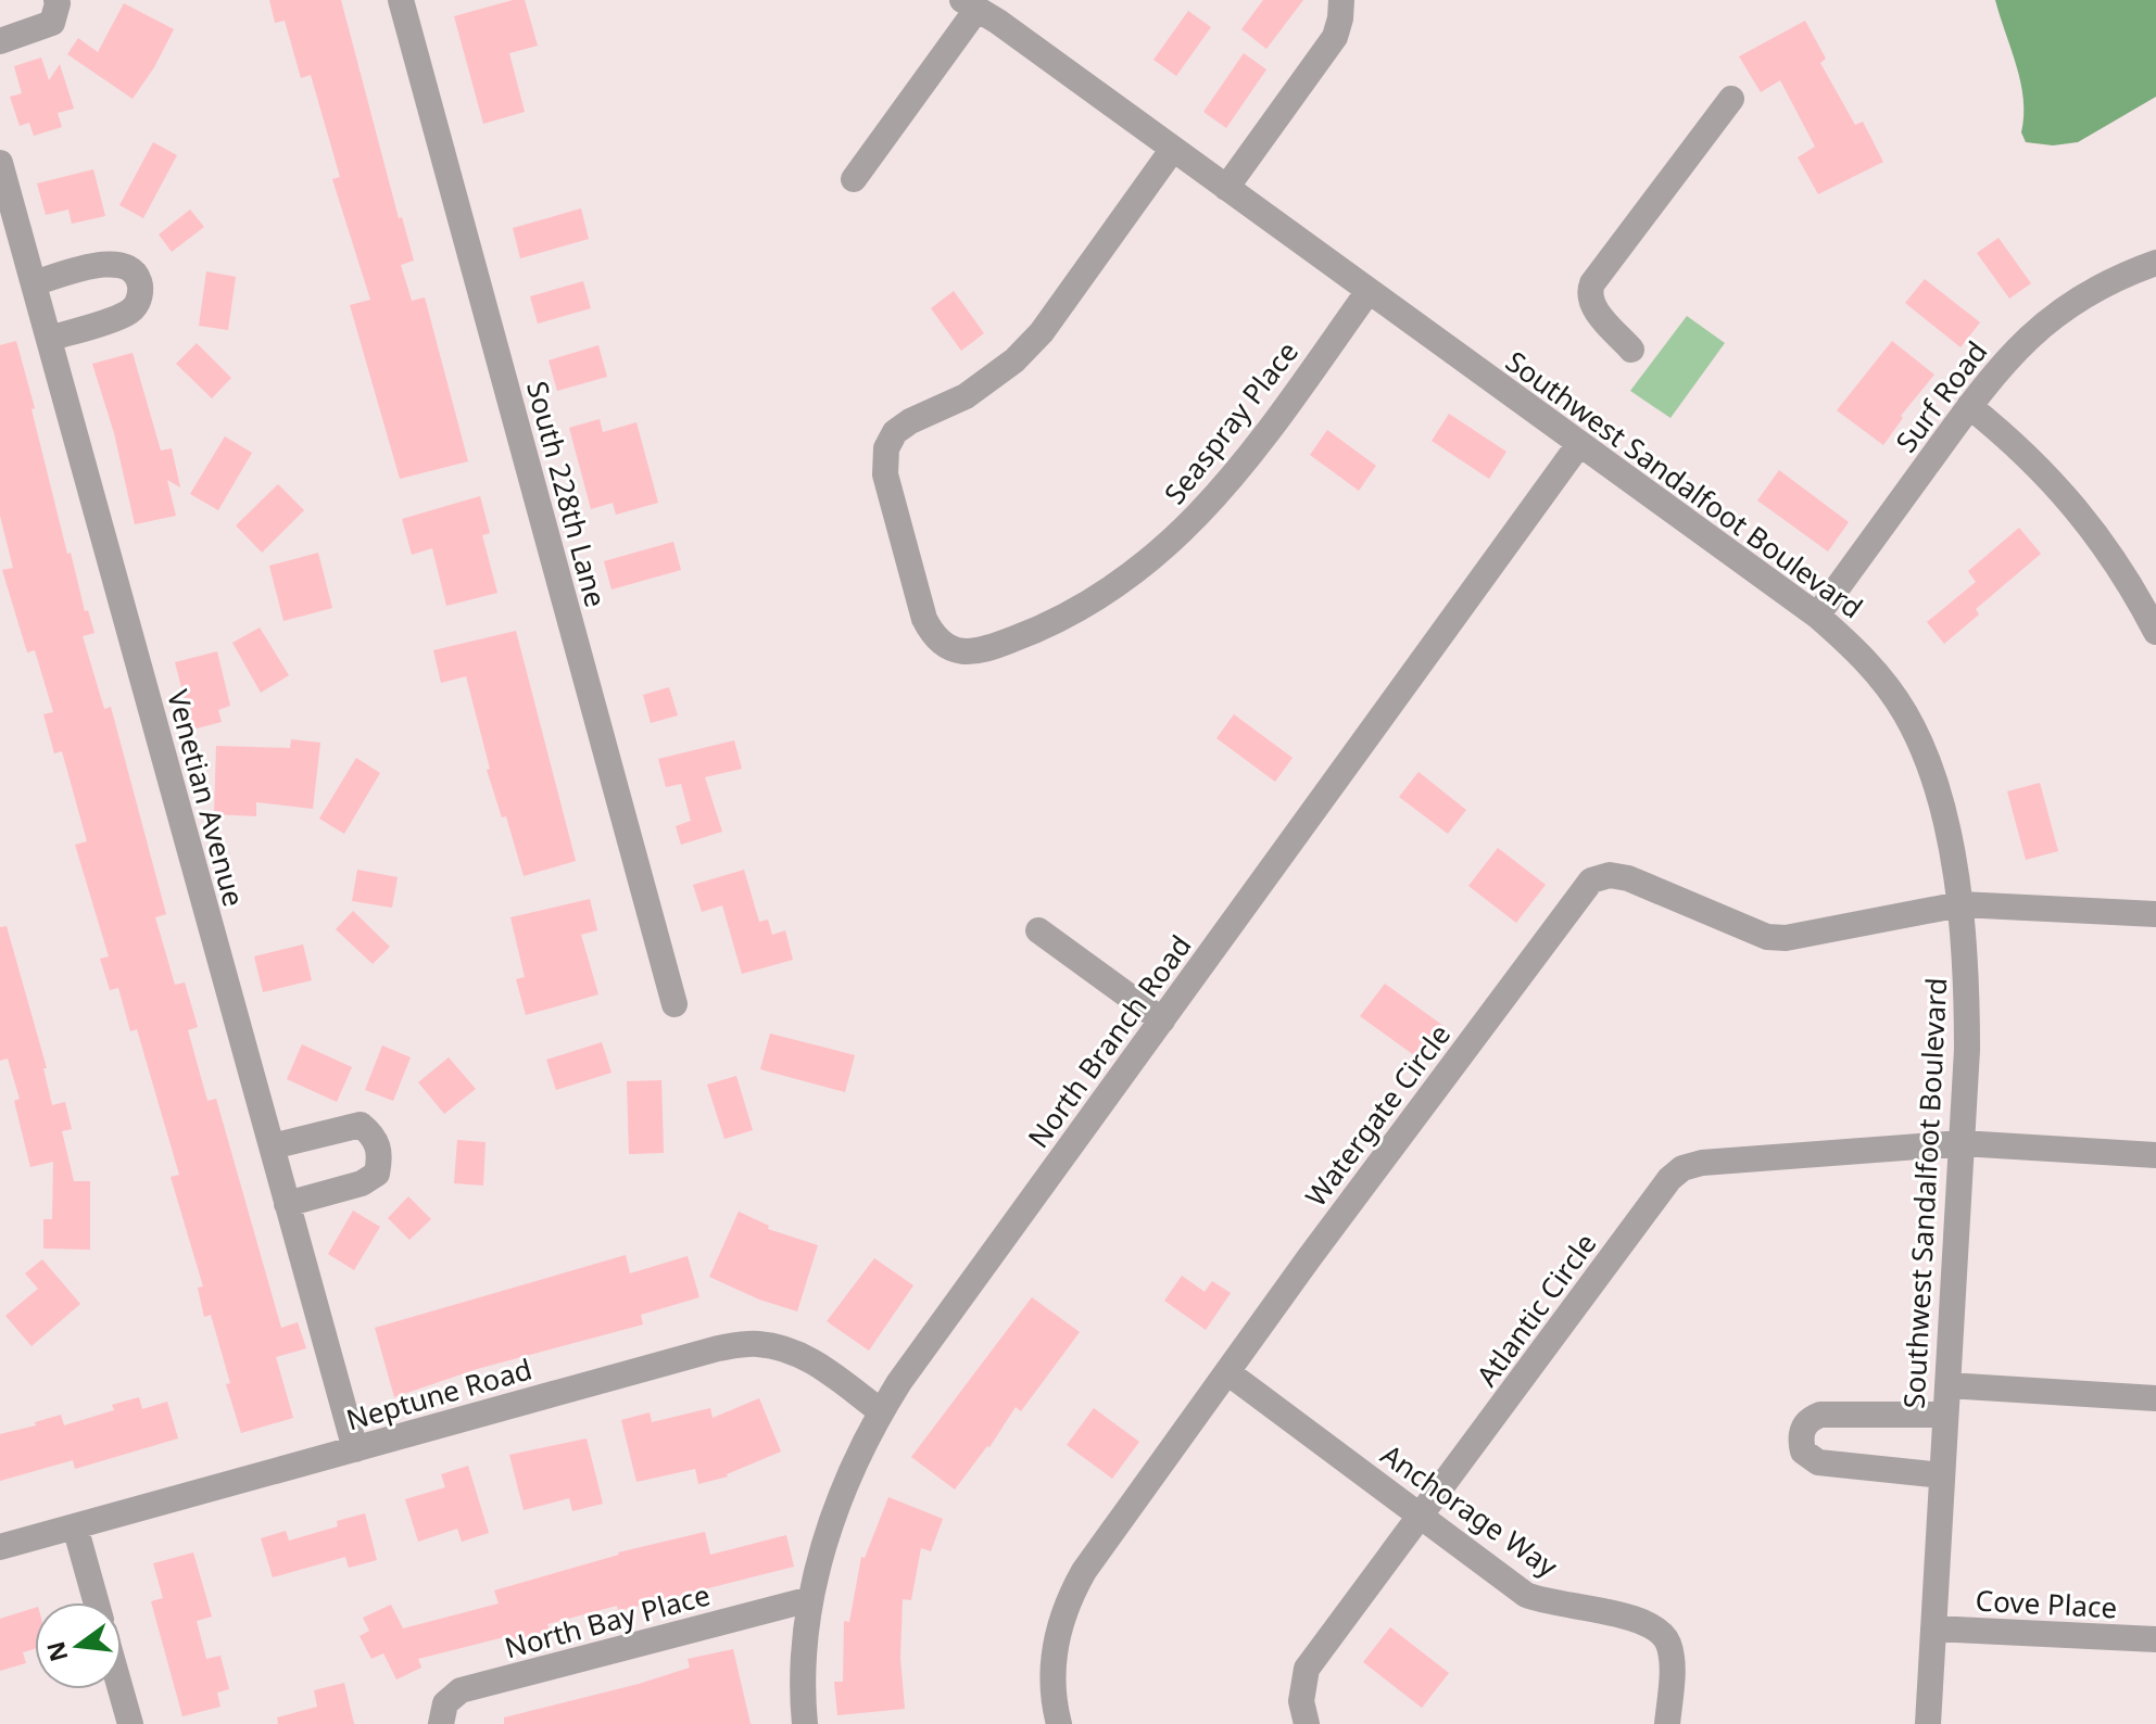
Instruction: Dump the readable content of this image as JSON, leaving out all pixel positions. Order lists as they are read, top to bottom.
{
  "streets": {
    "street": [
      "Surf Road",
      "Seaspray Place",
      "Southwest Sandalfoot Boulevard",
      "South 228th Lane",
      "Venetian Avenue",
      "North Branch Road",
      "Watergate Circle",
      "Atlantic Circle",
      "Neptune Road",
      "Anchorage Way",
      "Cove Place",
      "North Bay Place"
    ]
  },
  "crossings": [
    ["Surf Road", "Southwest Sandalfoot Boulevard"],
    ["Seaspray Place", "Southwest Sandalfoot Boulevard"],
    ["Southwest Sandalfoot Boulevard", "North Branch Road"],
    ["Southwest Sandalfoot Boulevard", "Watergate Circle"],
    ["Southwest Sandalfoot Boulevard", "Atlantic Circle"],
    ["Southwest Sandalfoot Boulevard", "Cove Place"],
    ["Venetian Avenue", "Neptune Road"],
    ["North Branch Road", "Neptune Road"],
    ["North Branch Road", "North Bay Place"],
    ["Watergate Circle", "Anchorage Way"],
    ["Atlantic Circle", "Anchorage Way"]
  ],
  "north": "left"
}
